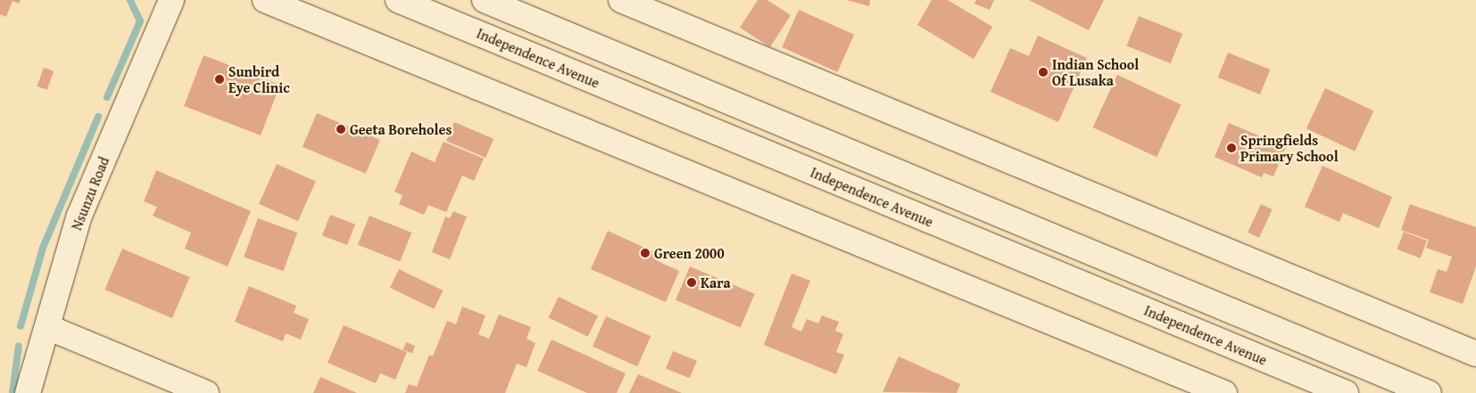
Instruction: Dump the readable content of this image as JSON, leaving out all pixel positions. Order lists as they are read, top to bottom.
{
  "streets": {
    "street": ["Independence Avenue", "Nsunzu Road"]
  },
  "places": [
    "Indian School Of Lusaka",
    "Sunbird Eye Clinic",
    "Geeta Boreholes",
    "Springfields Primary School",
    "Green 2000",
    "Kara"
  ]
}
